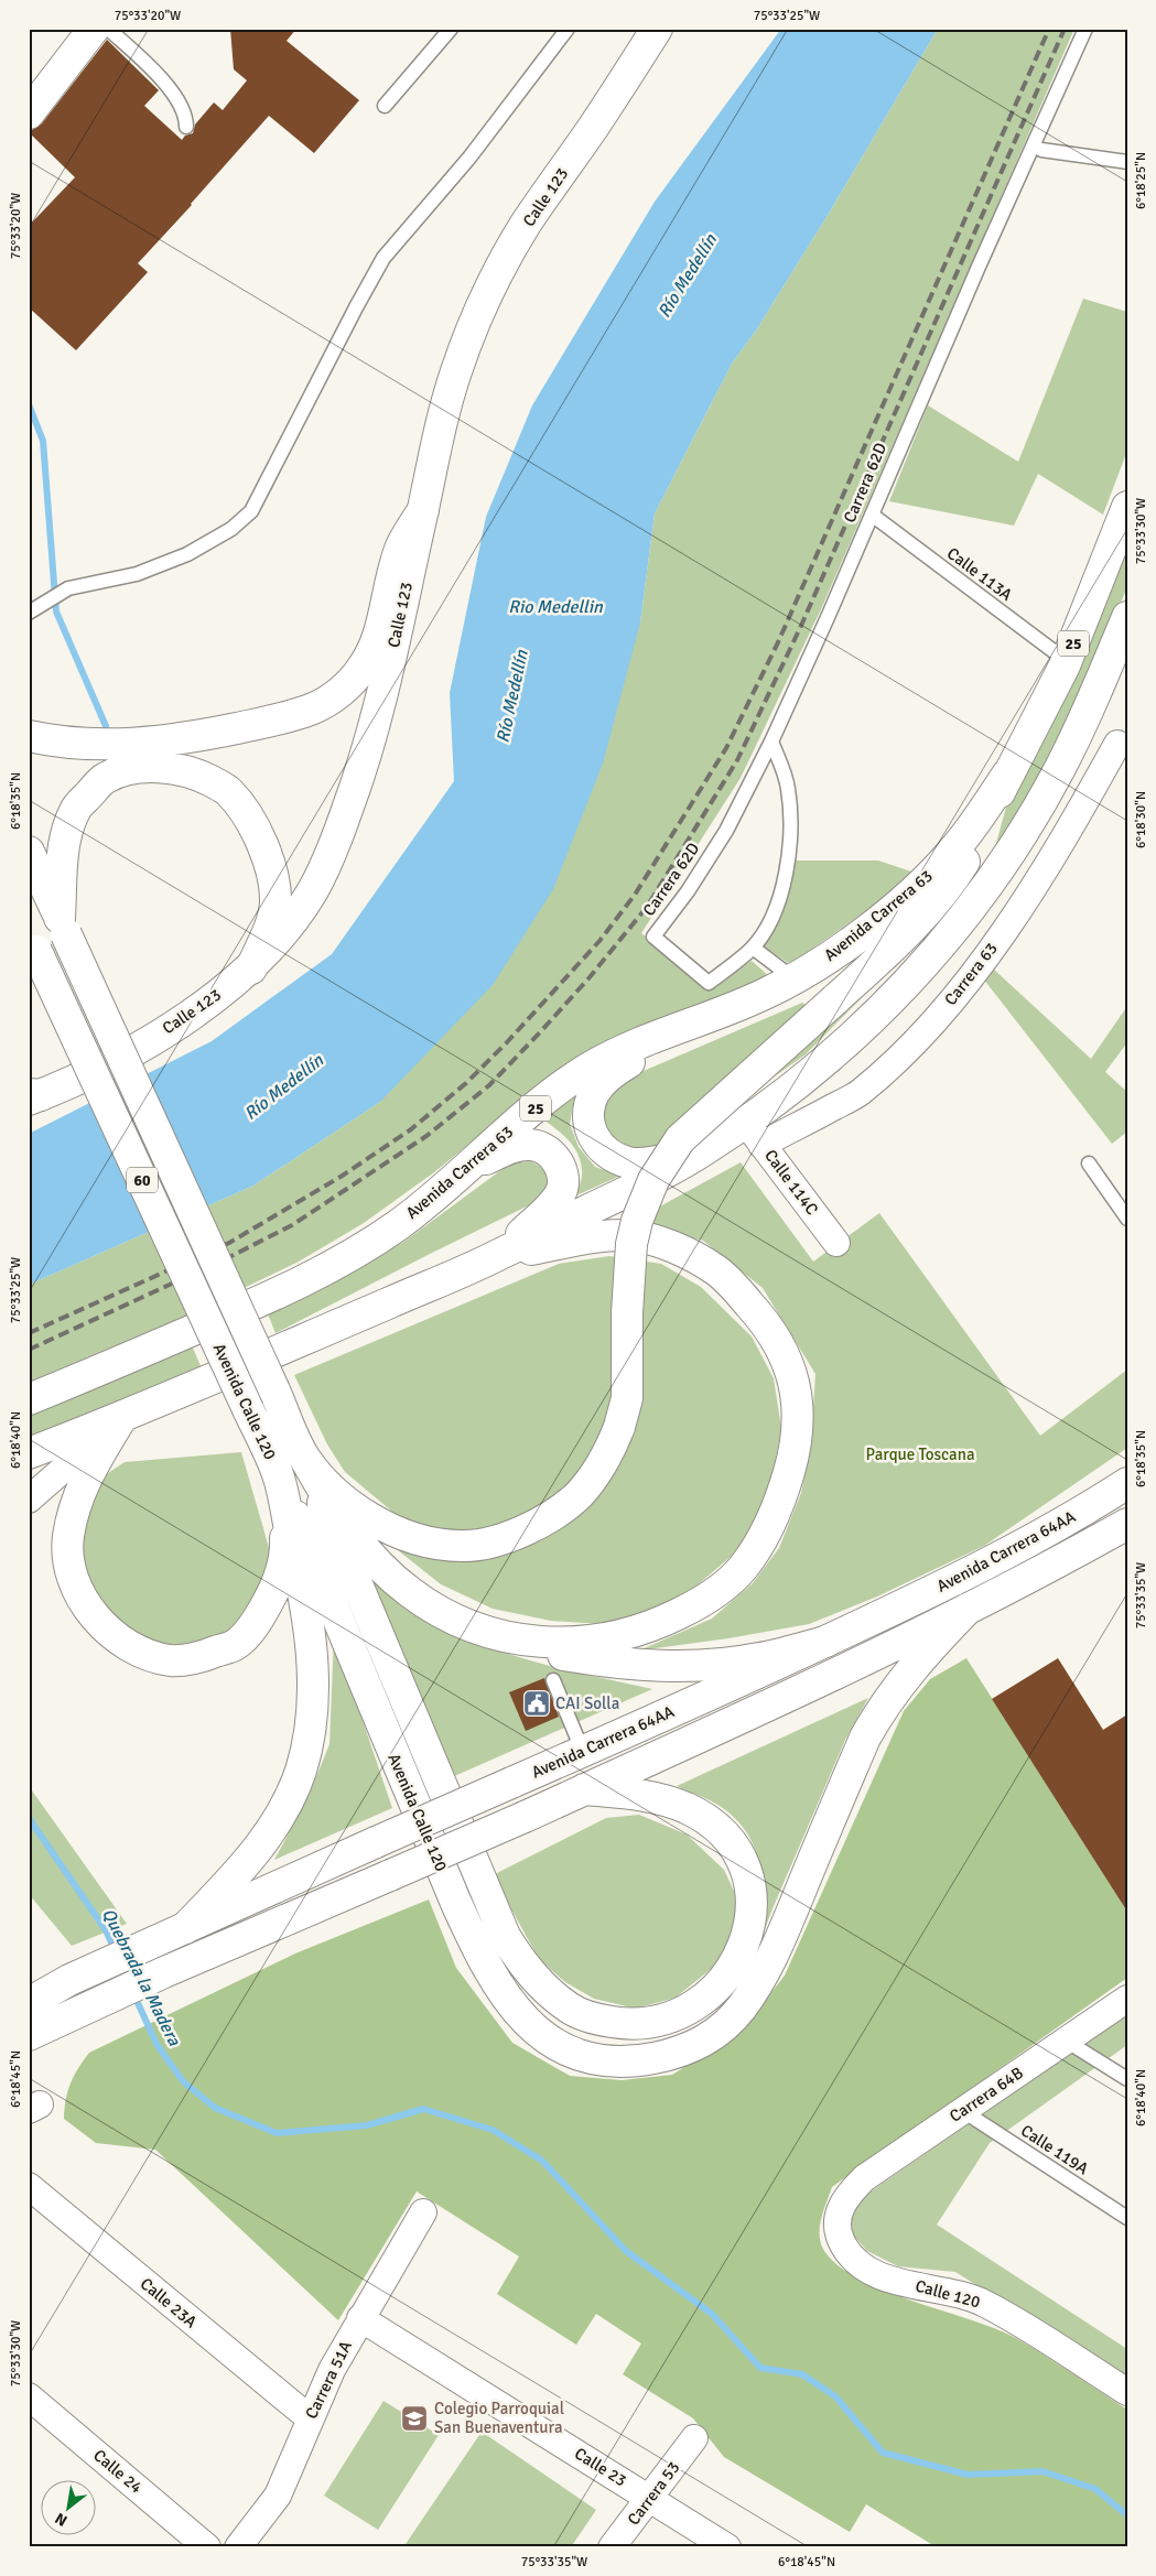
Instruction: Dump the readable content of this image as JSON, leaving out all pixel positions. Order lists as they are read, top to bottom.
{
  "streets": {
    "main road": [
      "Calle 123",
      "25",
      "Avenida Carrera 63",
      "60",
      "Avenida Calle 120",
      "Avenida Carrera 64AA"
    ],
    "street": [
      "Carrera 63",
      "Calle 114C",
      "Carrera 64B",
      "Calle 120",
      "Calle 23A",
      "Carrera 51A",
      "Calle 23",
      "Calle 24",
      "Carrera 53"
    ],
    "lane": ["Carrera 62D", "Calle 113A", "Calle 119A"]
  },
  "crossings": [
    ["Carrera 62D", "Calle 113A"],
    ["Calle 113A", "Avenida Carrera 63"],
    ["25", "Carrera 63"],
    ["25", "Calle 114C"],
    ["Avenida Carrera 63", "Avenida Calle 120"],
    ["Carrera 63", "Calle 114C"],
    ["60", "Avenida Calle 120"],
    ["Avenida Calle 120", "Avenida Carrera 64AA"],
    ["Carrera 64B", "Calle 119A"],
    ["Carrera 64B", "Calle 120"],
    ["Calle 23A", "Carrera 51A"],
    ["Carrera 51A", "Calle 23"],
    ["Calle 23", "Carrera 53"]
  ],
  "water": ["Río Medellín", "Rio Medellin", "Quebrada la Madera"],
  "parks": ["Parque Toscana"],
  "places": {
    "public building": ["CAI Solla"],
    "school or university": ["Colegio Parroquial San Buenaventura"]
  },
  "north": "bottom left",
  "coordinates": [
    "75°33'20\"W",
    "75°33'25\"W",
    "6°18'25\"N",
    "75°33'30\"W",
    "6°18'35\"N",
    "6°18'30\"N",
    "6°18'40\"N",
    "75°33'35\"W",
    "6°18'45\"N"
  ]
}
